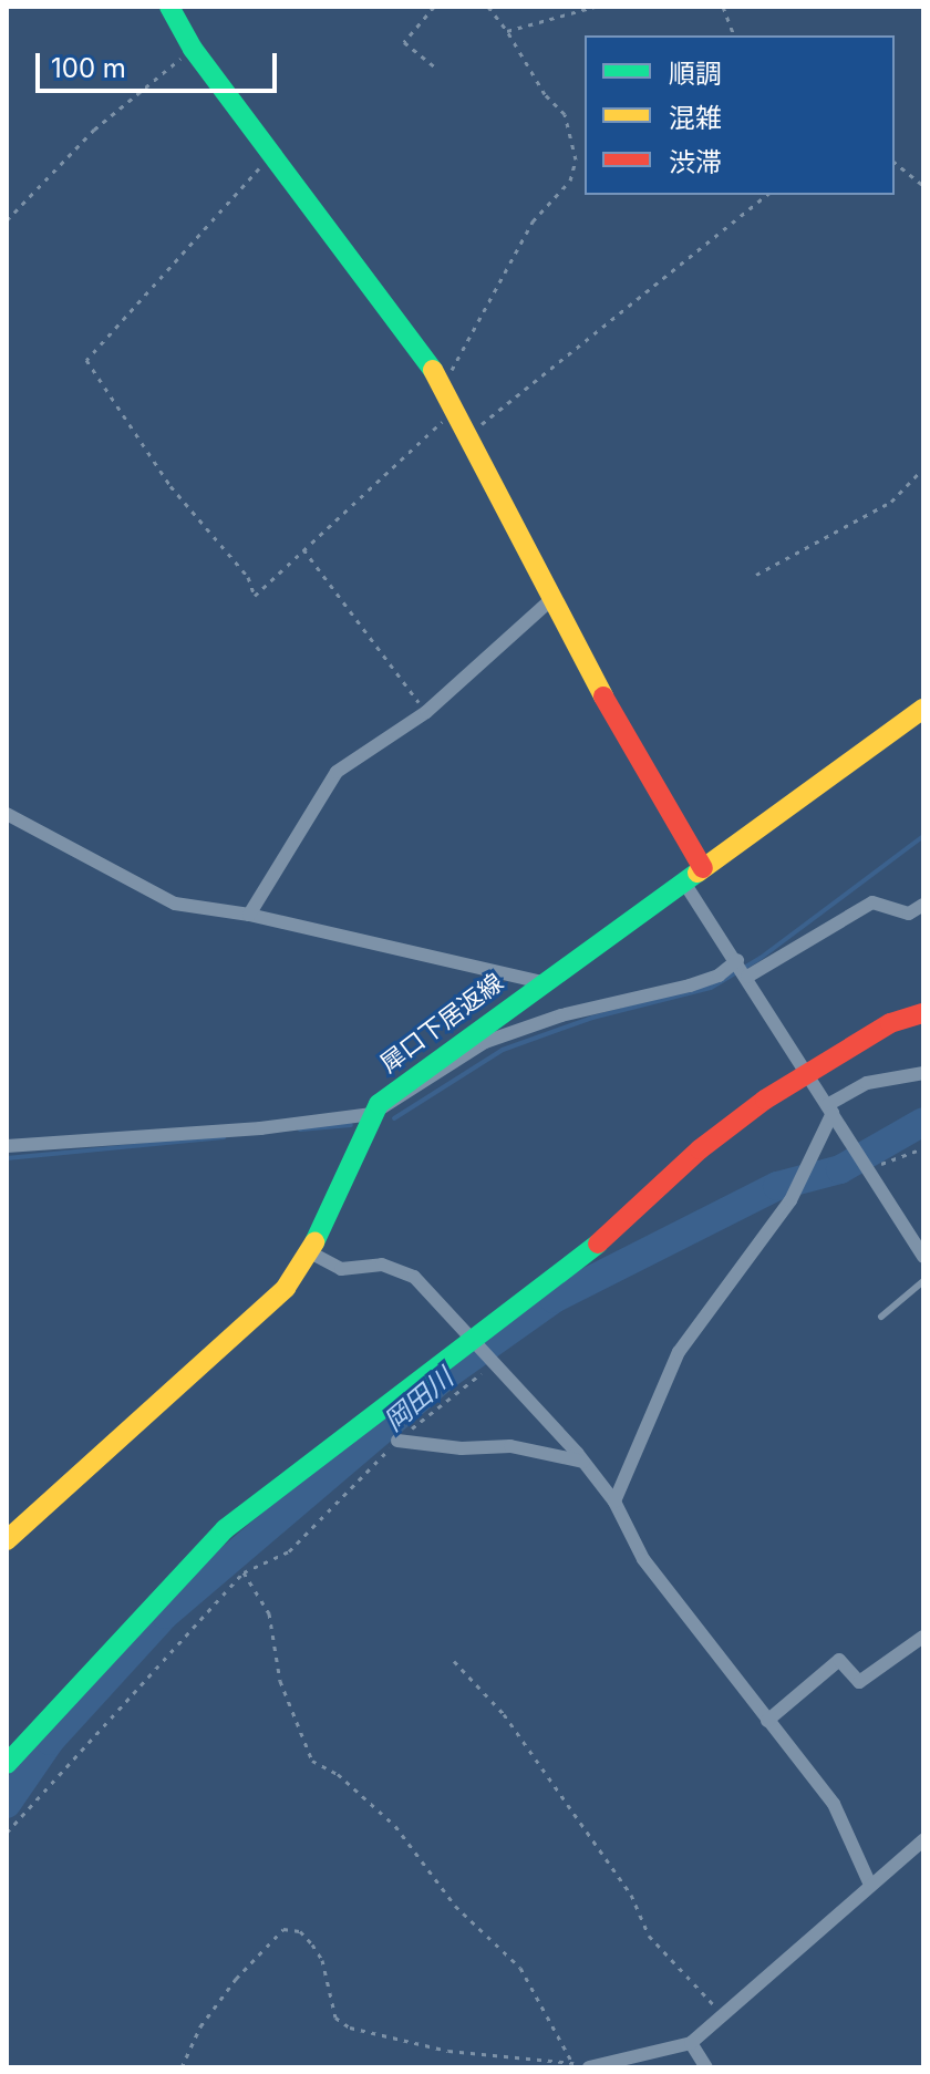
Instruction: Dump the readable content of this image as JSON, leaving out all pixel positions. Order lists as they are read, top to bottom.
{
  "streets": {
    "street": ["犀口下居返線"]
  },
  "water": ["岡田川"],
  "legend": ["順調", "混雑", "渋滞"],
  "scale_bar": "100 m"
}
